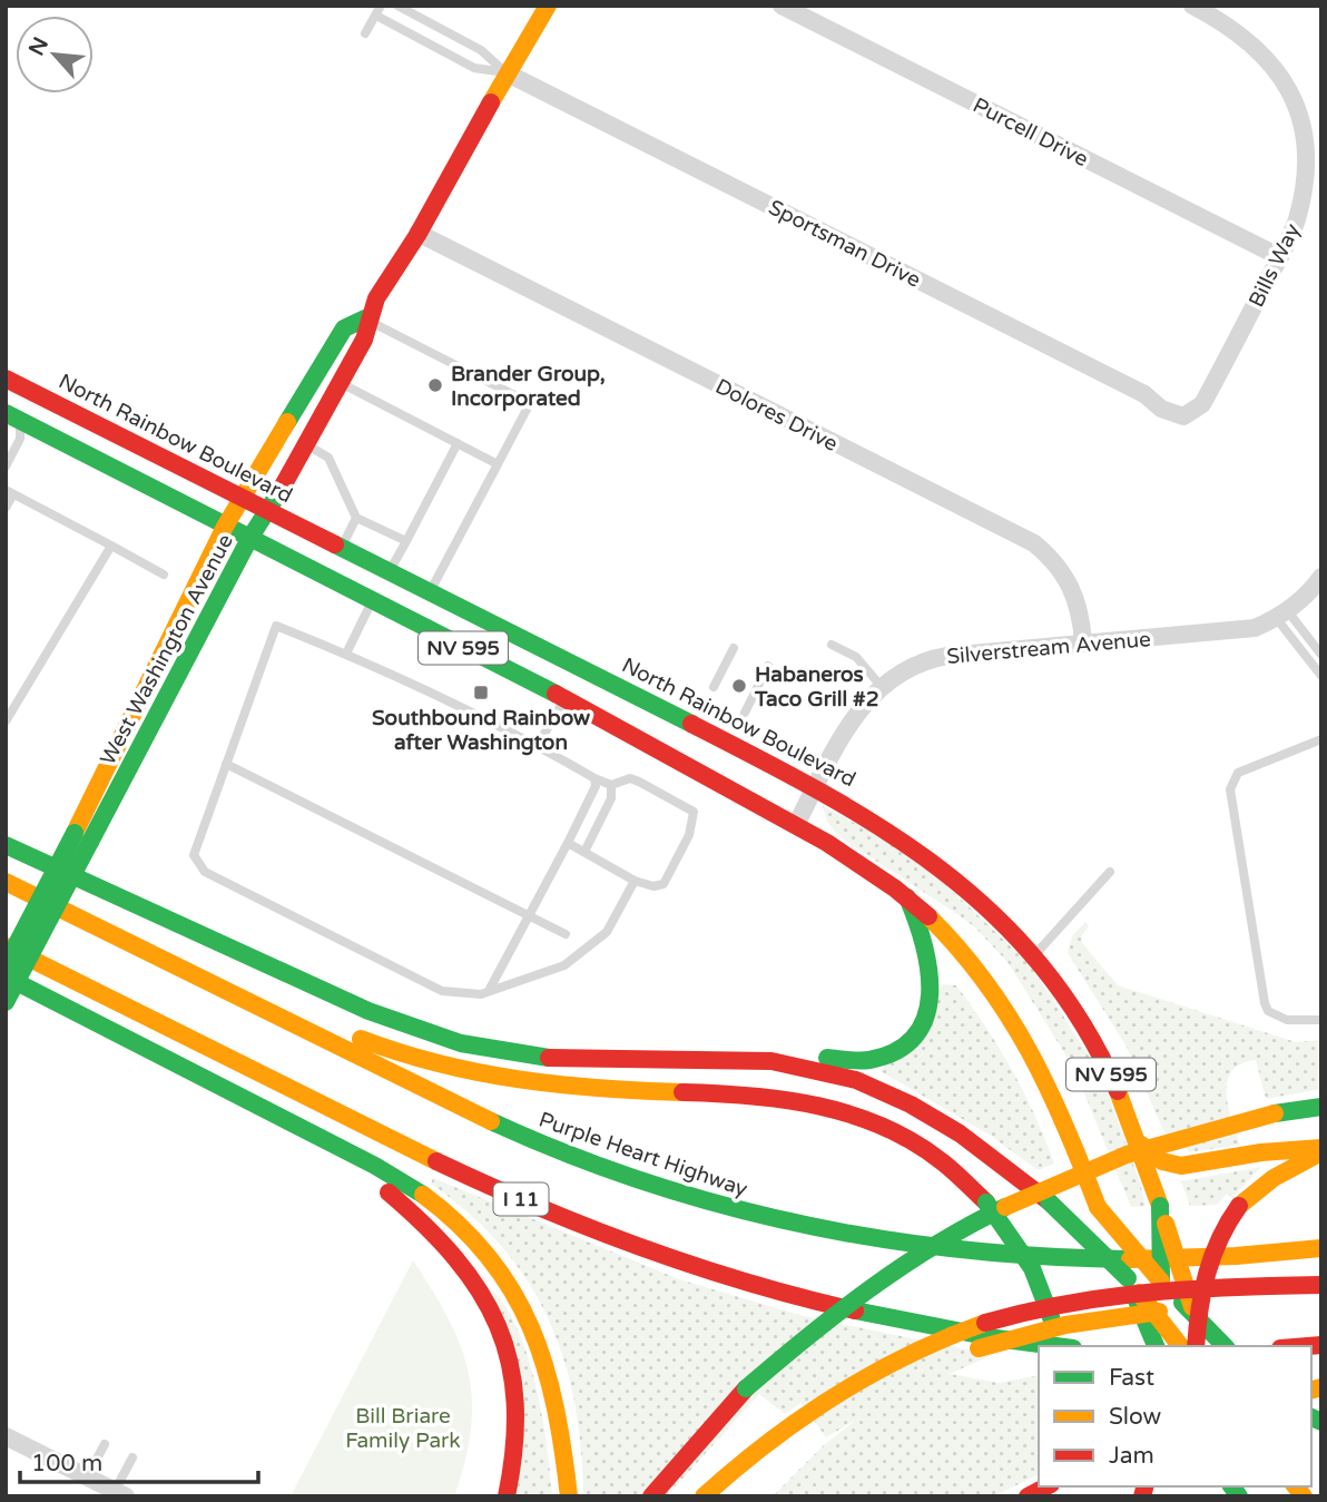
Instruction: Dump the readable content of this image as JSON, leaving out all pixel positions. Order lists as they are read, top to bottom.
{
  "streets": {
    "main road": [
      "North Rainbow Boulevard",
      "NV 595",
      "West Washington Avenue",
      "Purple Heart Highway",
      "I 11"
    ],
    "street": [
      "Purcell Drive",
      "Sportsman Drive",
      "Bills Way",
      "Dolores Drive",
      "Silverstream Avenue"
    ]
  },
  "crossings": [
    ["Purcell Drive", "Bills Way"],
    ["Sportsman Drive", "Bills Way"],
    ["Sportsman Drive", "West Washington Avenue"],
    ["Dolores Drive", "Silverstream Avenue"],
    ["Dolores Drive", "West Washington Avenue"],
    ["North Rainbow Boulevard", "Silverstream Avenue"],
    ["North Rainbow Boulevard", "West Washington Avenue"],
    ["Silverstream Avenue", "NV 595"],
    ["NV 595", "West Washington Avenue"]
  ],
  "parks": ["Bill Briare Family Park"],
  "places": {
    "other": ["Brander Group, Incorporated", "Habaneros Taco Grill #2"],
    "transit": ["Southbound Rainbow after Washington"]
  },
  "legend": ["Fast", "Slow", "Jam"],
  "scale_bar": "100 m",
  "north": "top left"
}
